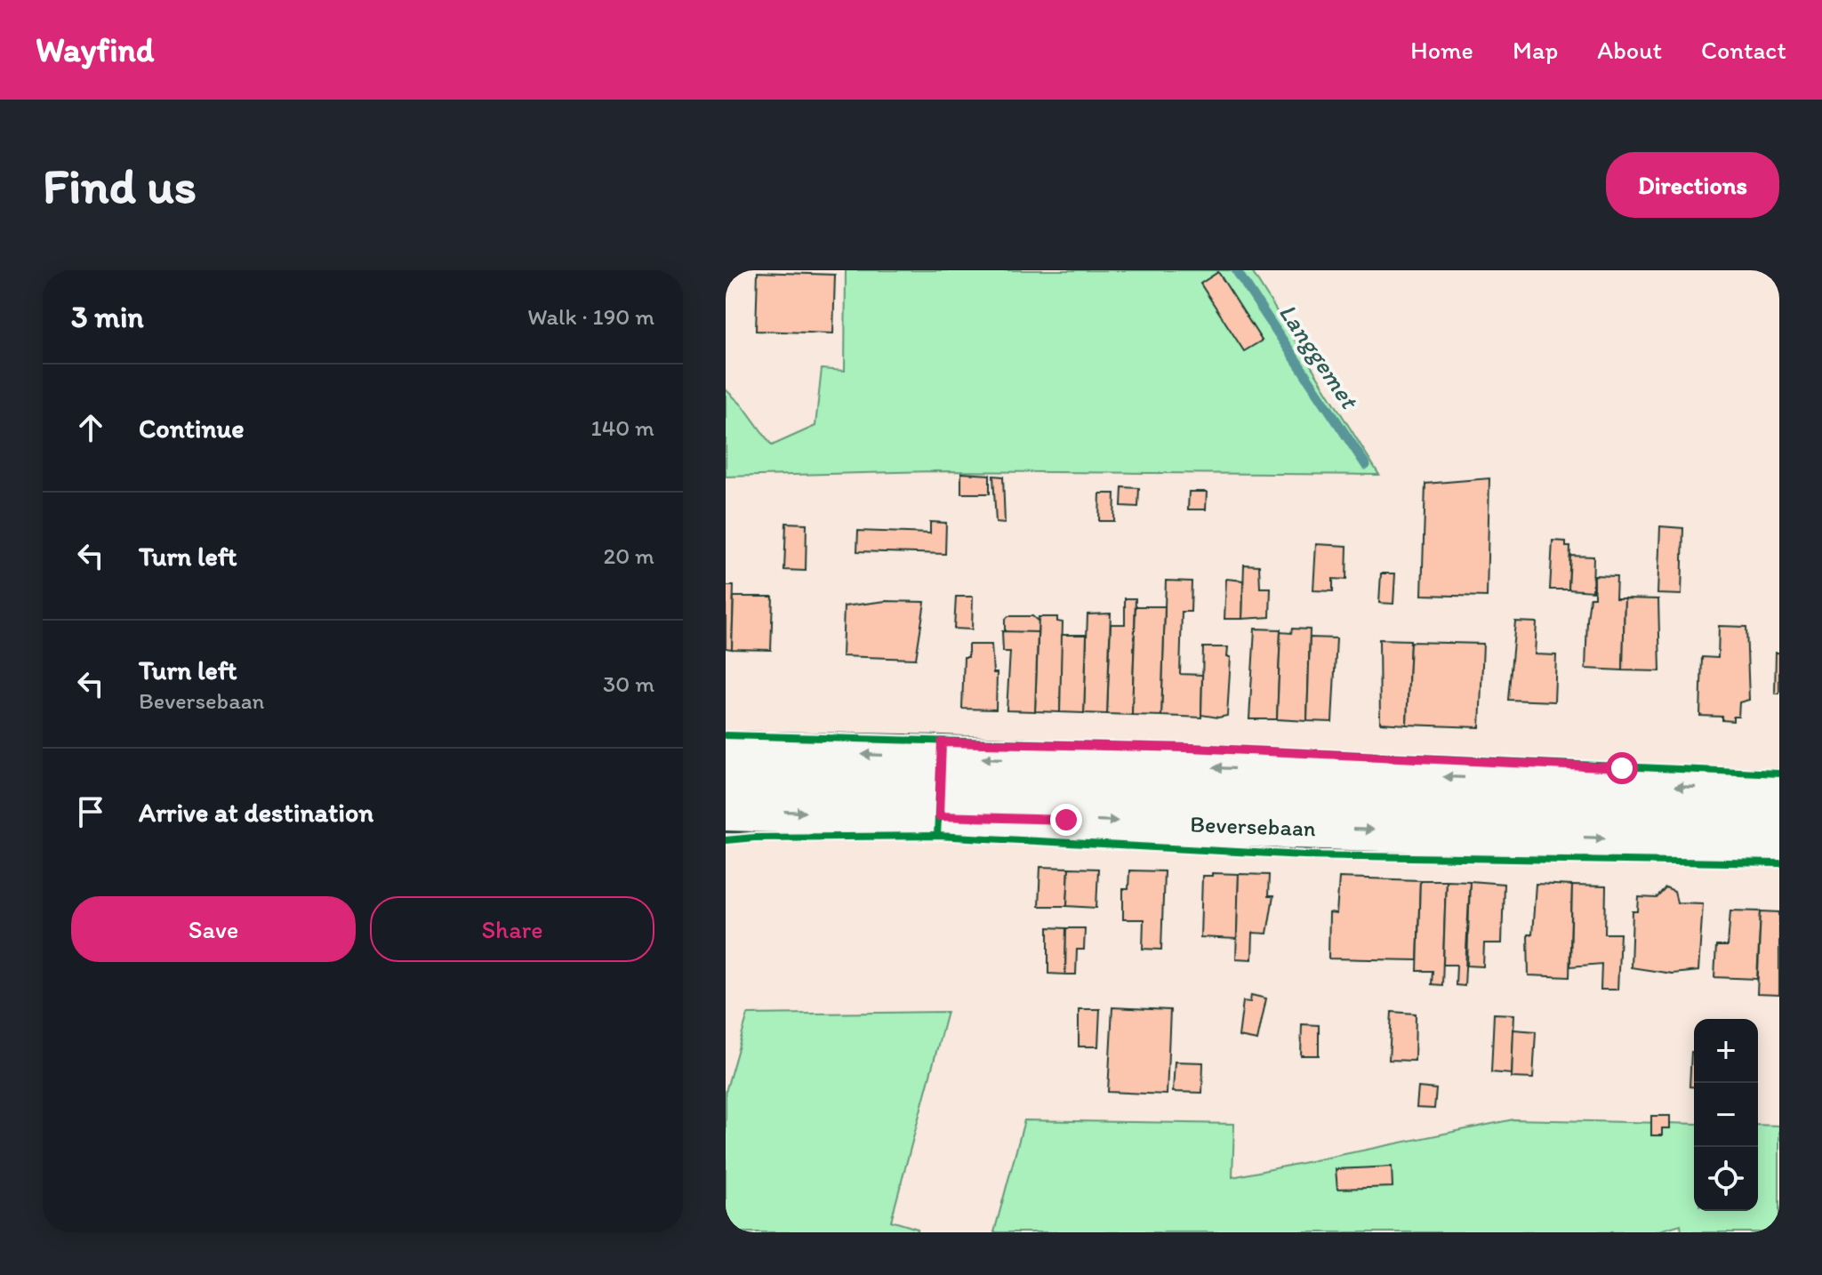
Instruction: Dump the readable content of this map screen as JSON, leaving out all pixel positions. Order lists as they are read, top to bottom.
{
  "streets": {
    "main road": ["Beversebaan"]
  },
  "water": ["Langgemet"],
  "page": {
    "header": "Wayfind",
    "nav": [
      "Home",
      "Map",
      "About",
      "Contact"
    ],
    "buttons": [
      "Directions",
      ["Save", "Share"]
    ],
    "title": "Find us",
    "heading": ["3 min", "Walk · 190 m"],
    "list": [
      ["Continue", "140 m"],
      ["Turn left", "20 m"],
      ["Turn left", "Beversebaan", "30 m"],
      "Arrive at destination"
    ],
    "map_buttons": ["+", "−"]
  }
}
